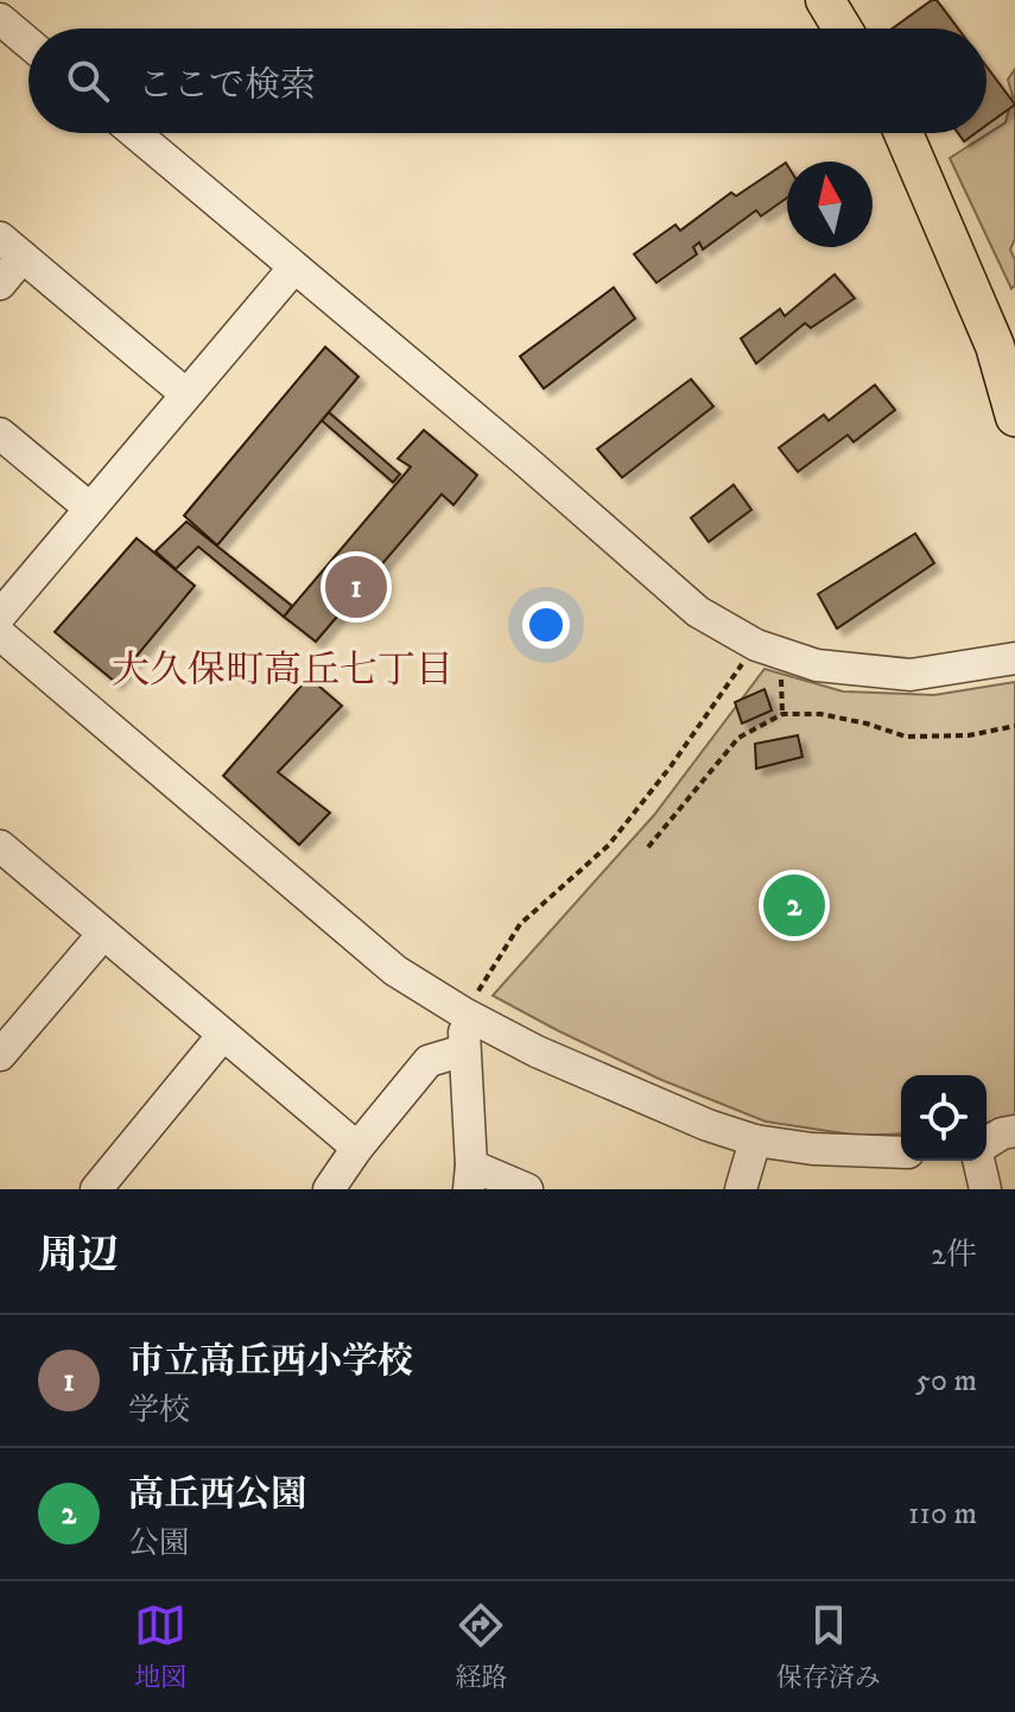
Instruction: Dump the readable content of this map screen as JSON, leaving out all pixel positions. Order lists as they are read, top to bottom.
{
  "districts": ["大久保町高丘七丁目"],
  "north": "top",
  "page": {
    "search": "ここで検索",
    "pins": ["1", "2"],
    "heading": ["周辺", "2件"],
    "list": [
      {
        "mark": "1",
        "name": "市立高丘西小学校",
        "note": "学校",
        "value": "50 m"
      },
      {
        "mark": "2",
        "name": "高丘西公園",
        "note": "公園",
        "value": "110 m"
      }
    ],
    "nav": ["地図", "経路", "保存済み"]
  }
}
